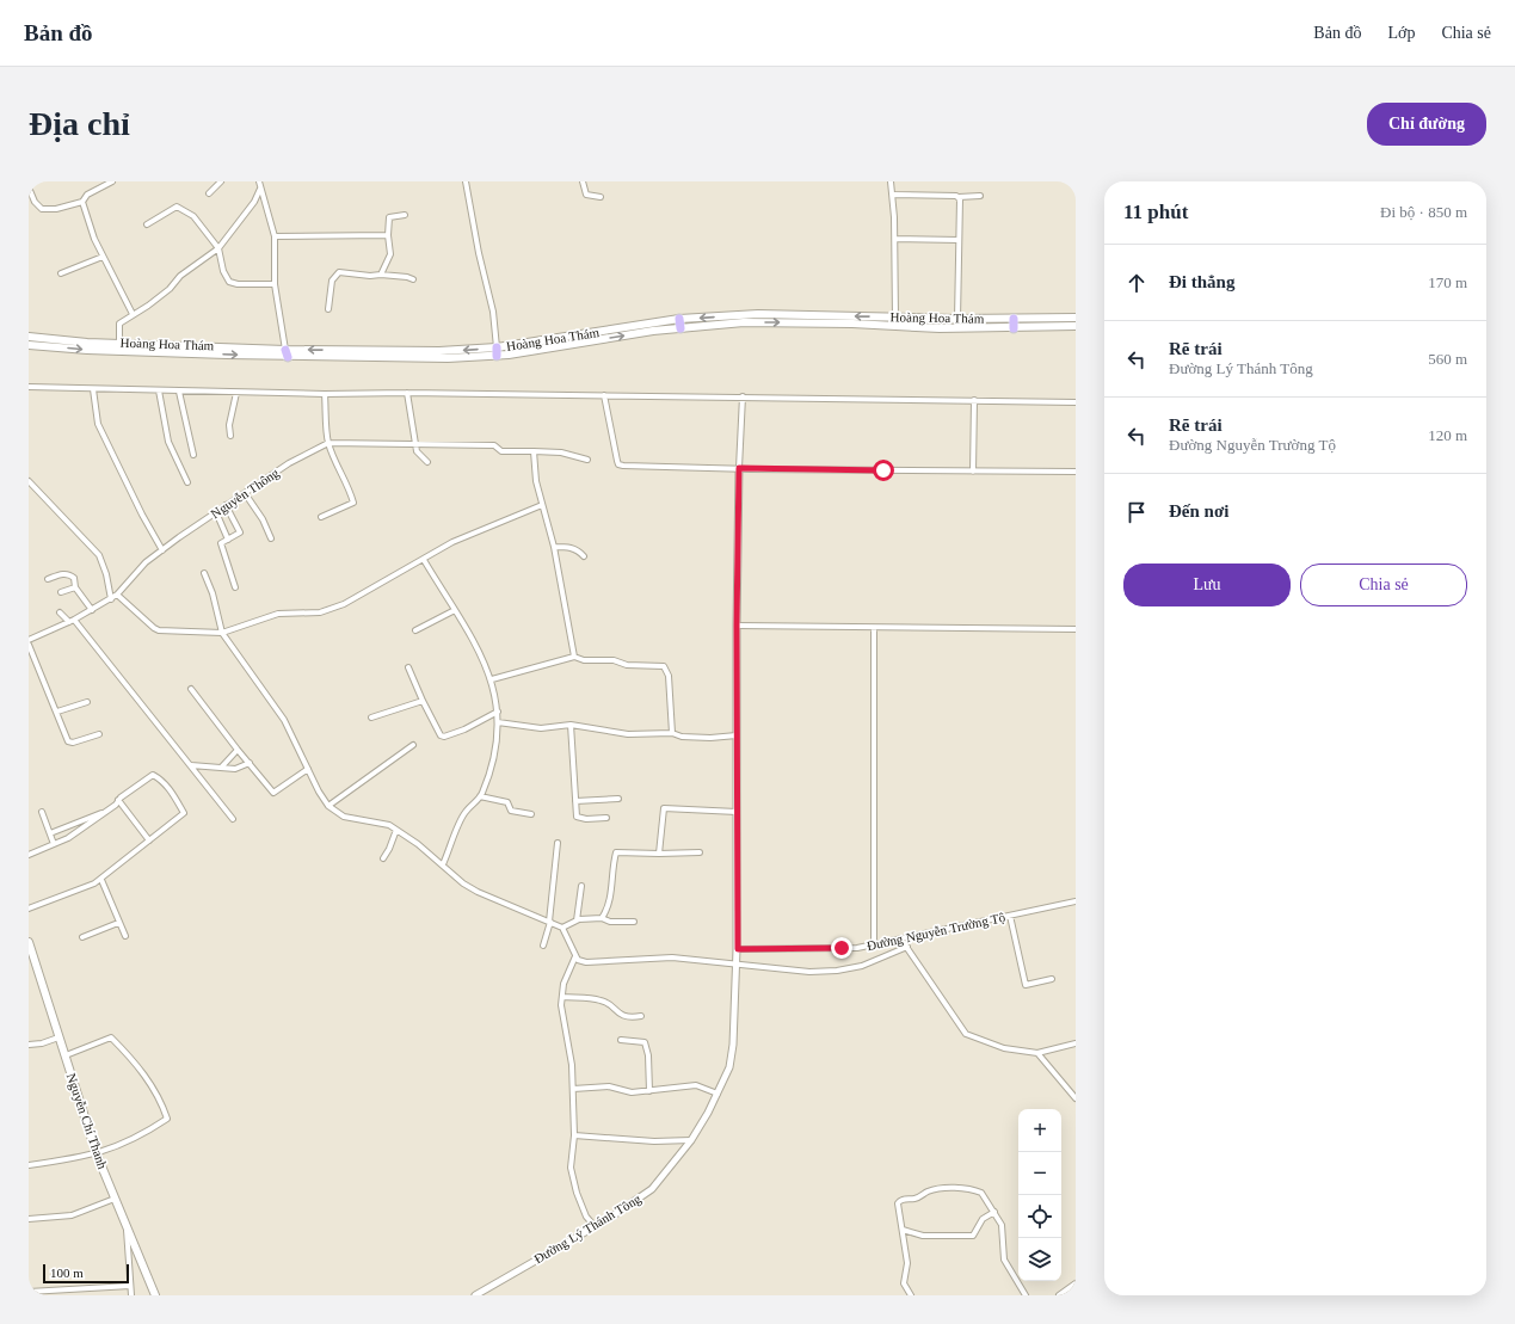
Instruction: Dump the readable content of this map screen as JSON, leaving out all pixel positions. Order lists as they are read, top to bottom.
{
  "streets": {
    "main road": ["Hoàng Hoa Thám", "Nguyễn Chí Thanh"],
    "street": ["Nguyễn Thông", "Đường Nguyễn Trường Tộ", "Đường Lý Thánh Tông"]
  },
  "crossings": [
    ["Đường Nguyễn Trường Tộ", "Đường Lý Thánh Tông"]
  ],
  "scale_bar": "100 m",
  "page": {
    "header": "Bản đồ",
    "nav": ["Bản đồ", "Lớp", "Chia sẻ"],
    "buttons": [
      "Chỉ đường",
      ["Lưu", "Chia sẻ"]
    ],
    "title": "Địa chỉ",
    "heading": ["11 phút", "Đi bộ · 850 m"],
    "list": [
      ["Đi thẳng", "170 m"],
      ["Rẽ trái", "Đường Lý Thánh Tông", "560 m"],
      ["Rẽ trái", "Đường Nguyễn Trường Tộ", "120 m"],
      "Đến nơi"
    ],
    "map_buttons": ["+", "−"],
    "scale": "100 m"
  }
}
